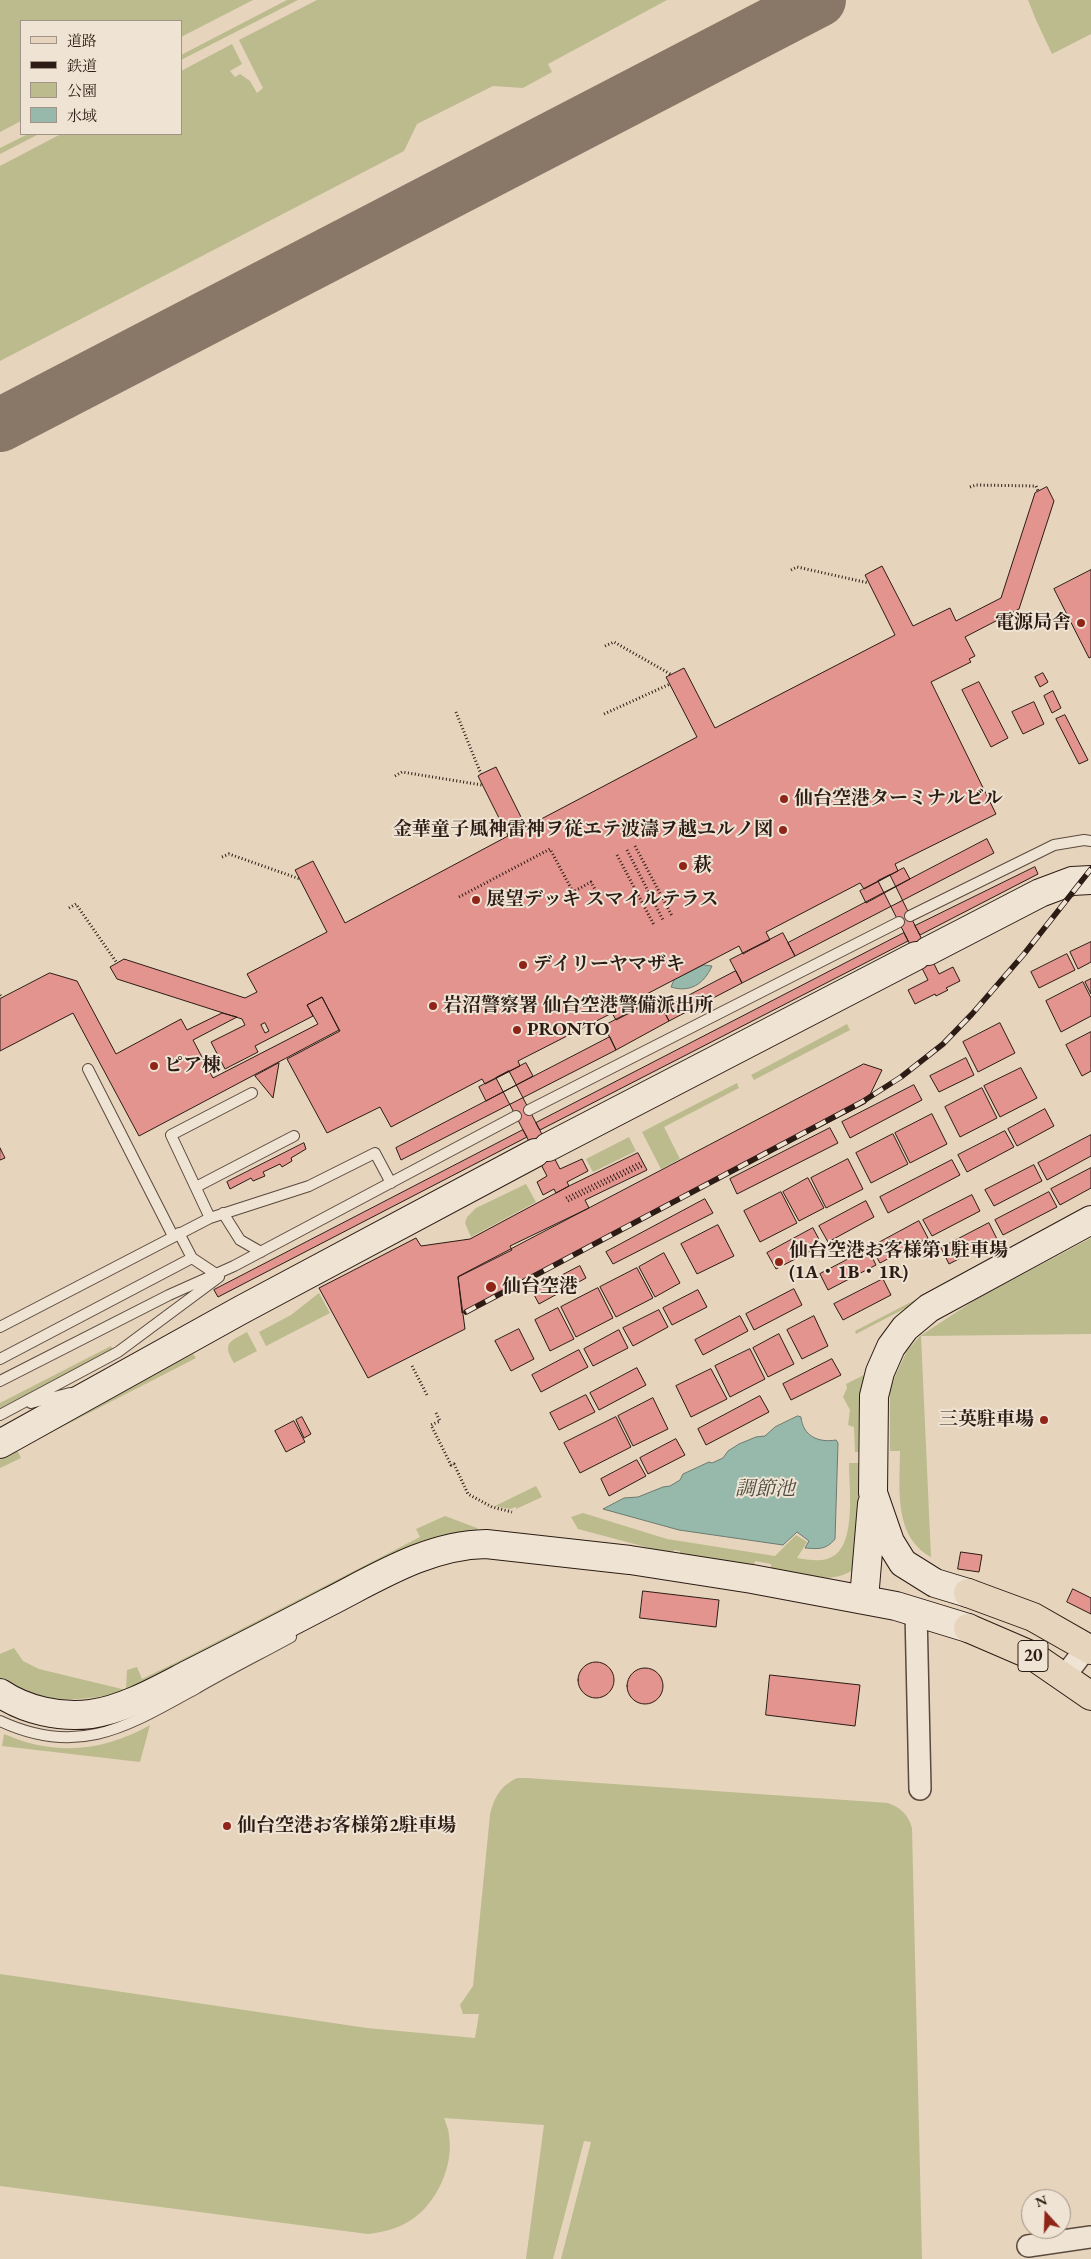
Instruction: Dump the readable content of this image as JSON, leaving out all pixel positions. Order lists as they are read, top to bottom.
{
  "streets": {
    "main road": ["20"]
  },
  "water": ["調節池"],
  "places": [
    "電源局舎",
    "仙台空港ターミナルビル",
    "金華童子風神雷神ヲ従エテ波濤ヲ越ユルノ図",
    "萩",
    "展望デッキ スマイルテラス",
    "デイリーヤマザキ",
    "岩沼警察署 仙台空港警備派出所",
    "PRONTO",
    "ピア棟",
    "仙台空港お客様第1駐車場 (1A・1B・1R)",
    "仙台空港",
    "三英駐車場",
    "仙台空港お客様第2駐車場"
  ],
  "legend": [
    "道路",
    "鉄道",
    "公園",
    "水域"
  ],
  "north": "top"
}
